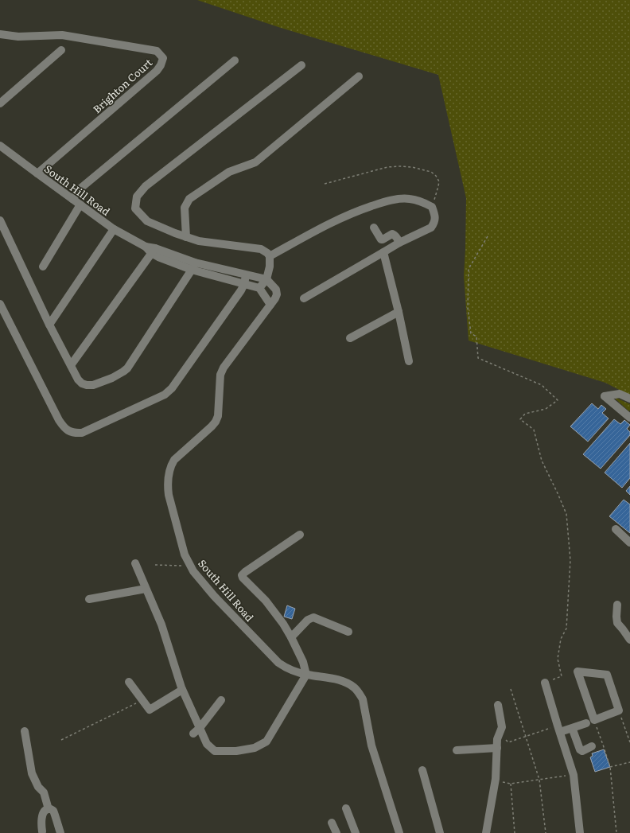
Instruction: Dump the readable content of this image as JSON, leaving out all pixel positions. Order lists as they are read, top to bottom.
{
  "streets": {
    "street": ["Brighton Court", "South Hill Road"]
  },
  "crossings": [
    ["Brighton Court", "South Hill Road"]
  ]
}
